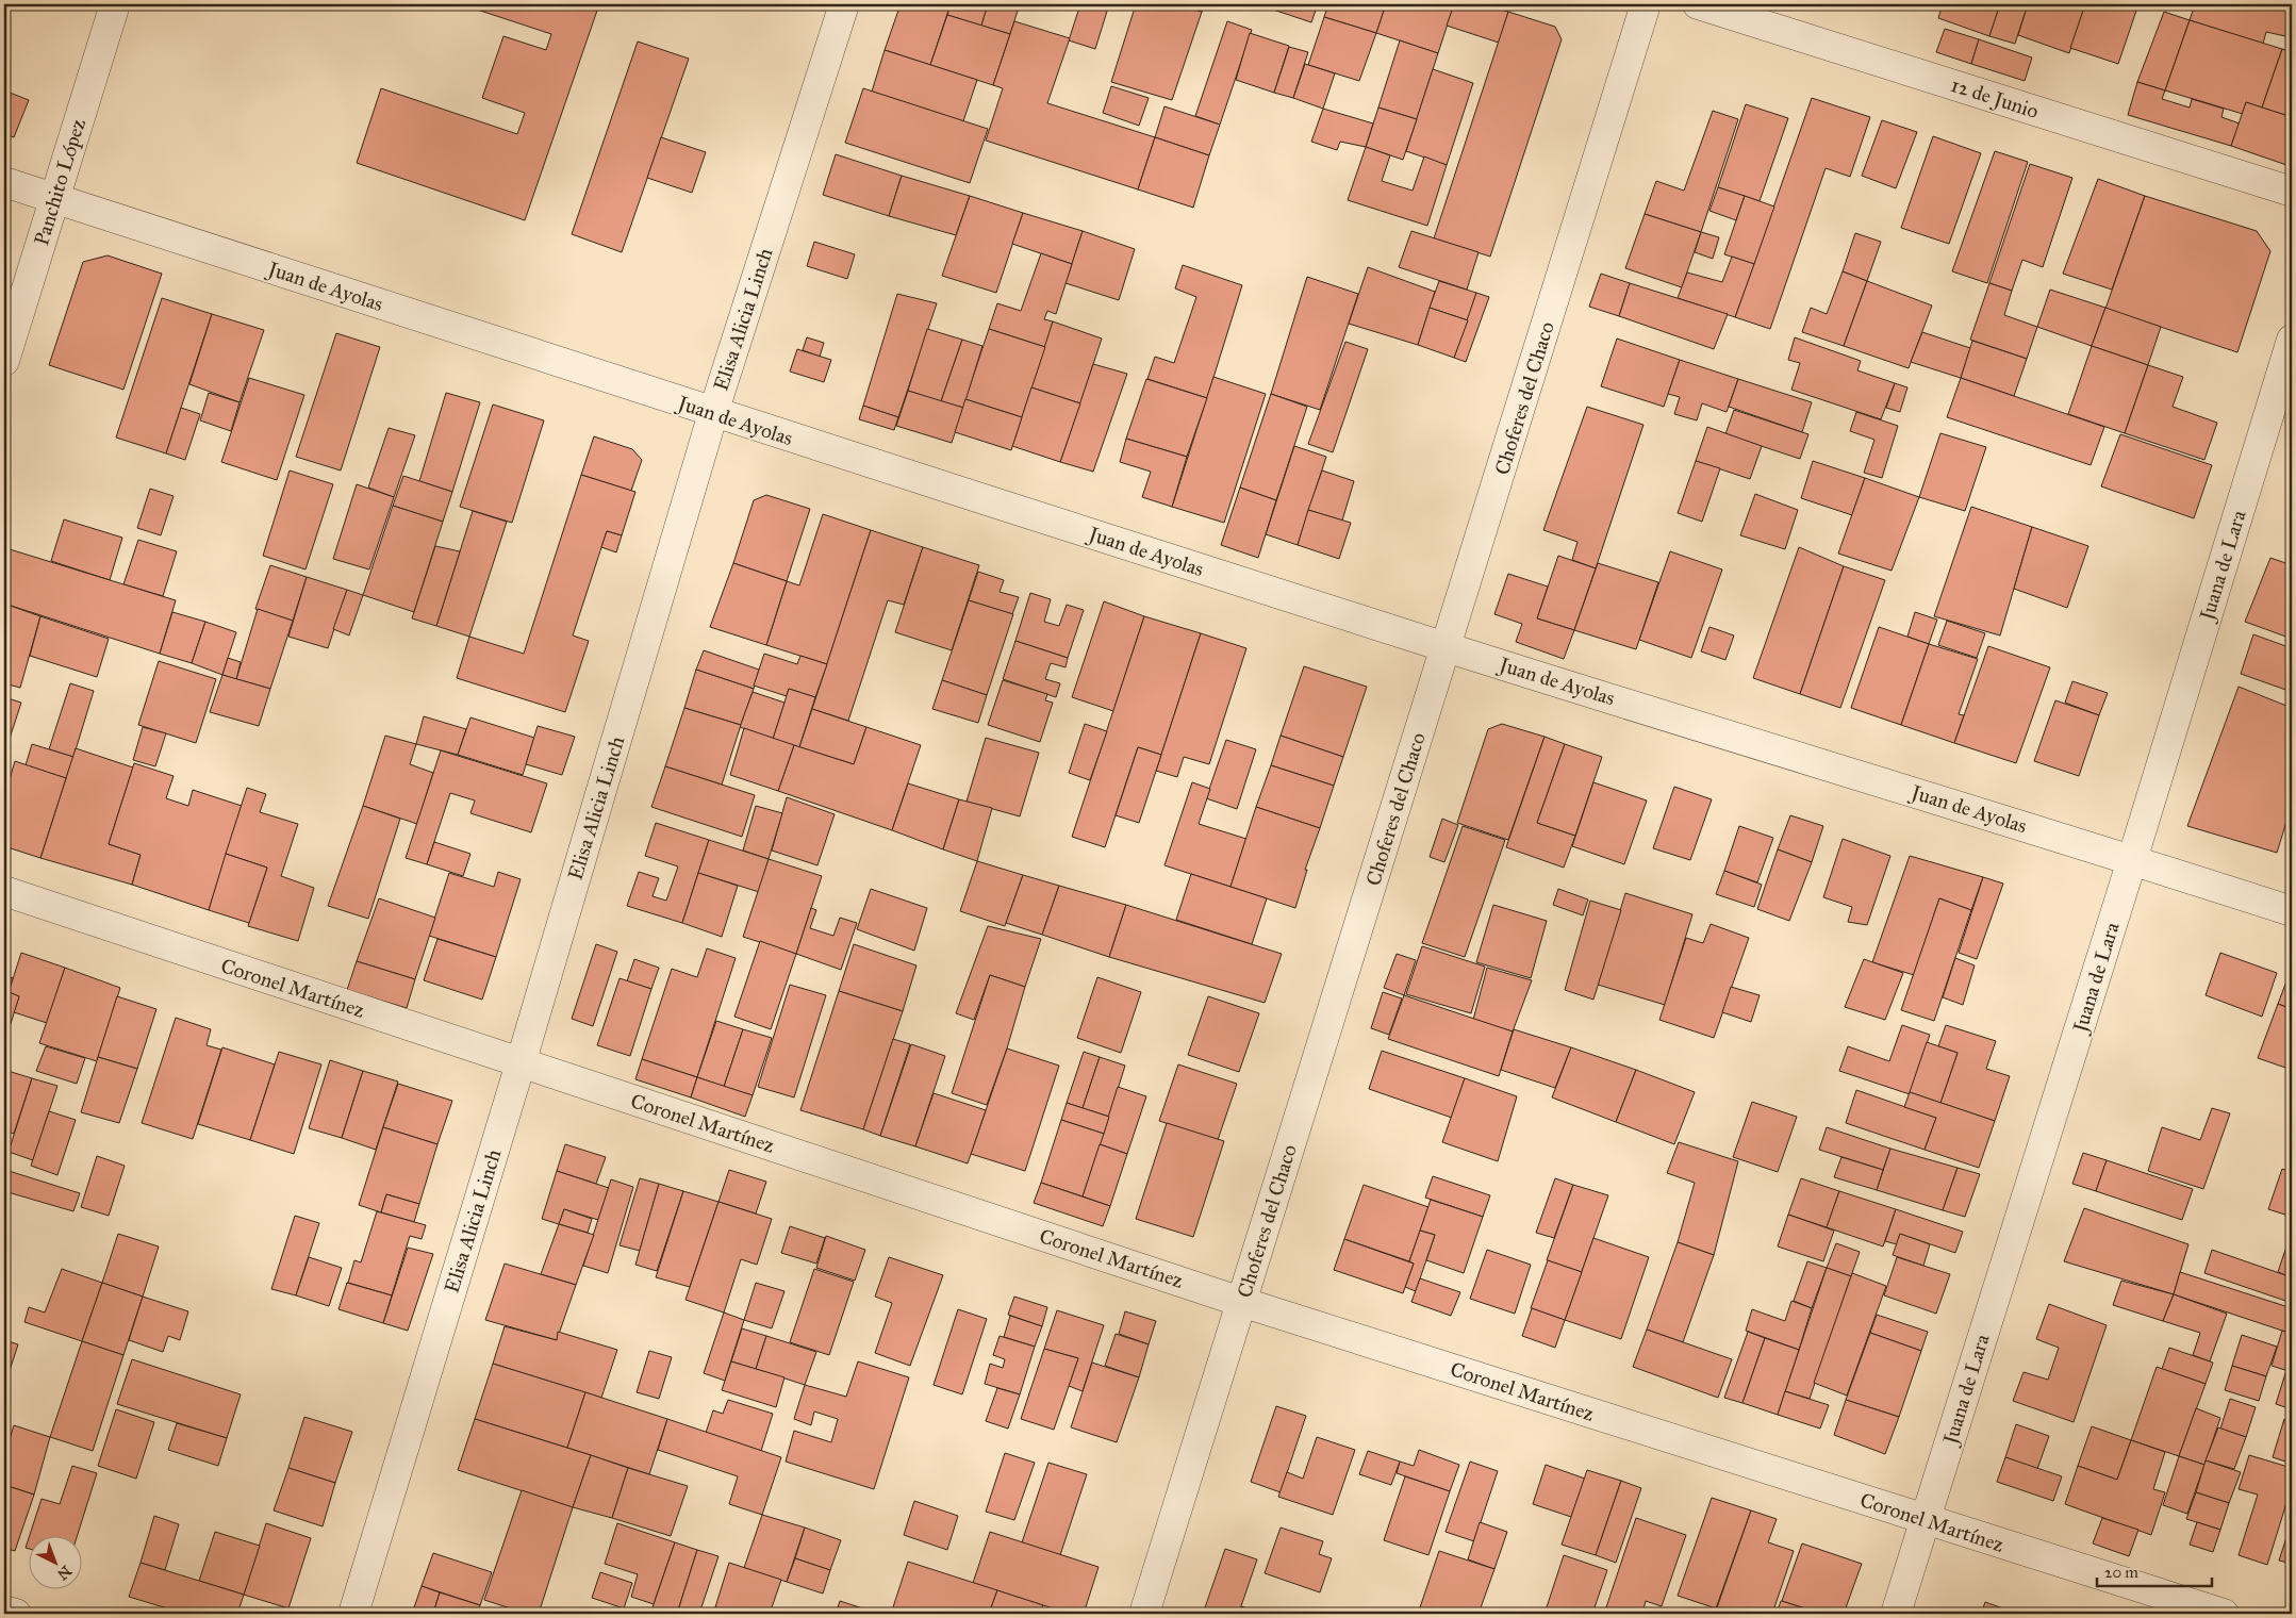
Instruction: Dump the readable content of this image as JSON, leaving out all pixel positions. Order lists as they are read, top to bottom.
{
  "streets": {
    "street": [
      "12 de Junio",
      "Panchito López",
      "Juan de Ayolas",
      "Elisa Alicia Linch",
      "Choferes del Chaco",
      "Juana de Lara",
      "Coronel Martínez"
    ]
  },
  "crossings": [
    ["Panchito López", "Juan de Ayolas"],
    ["Juan de Ayolas", "Elisa Alicia Linch"],
    ["Juan de Ayolas", "Choferes del Chaco"],
    ["Juan de Ayolas", "Juana de Lara"],
    ["Elisa Alicia Linch", "Coronel Martínez"],
    ["Choferes del Chaco", "Coronel Martínez"],
    ["Juana de Lara", "Coronel Martínez"]
  ],
  "scale_bar": "20 m",
  "north": "bottom right"
}
